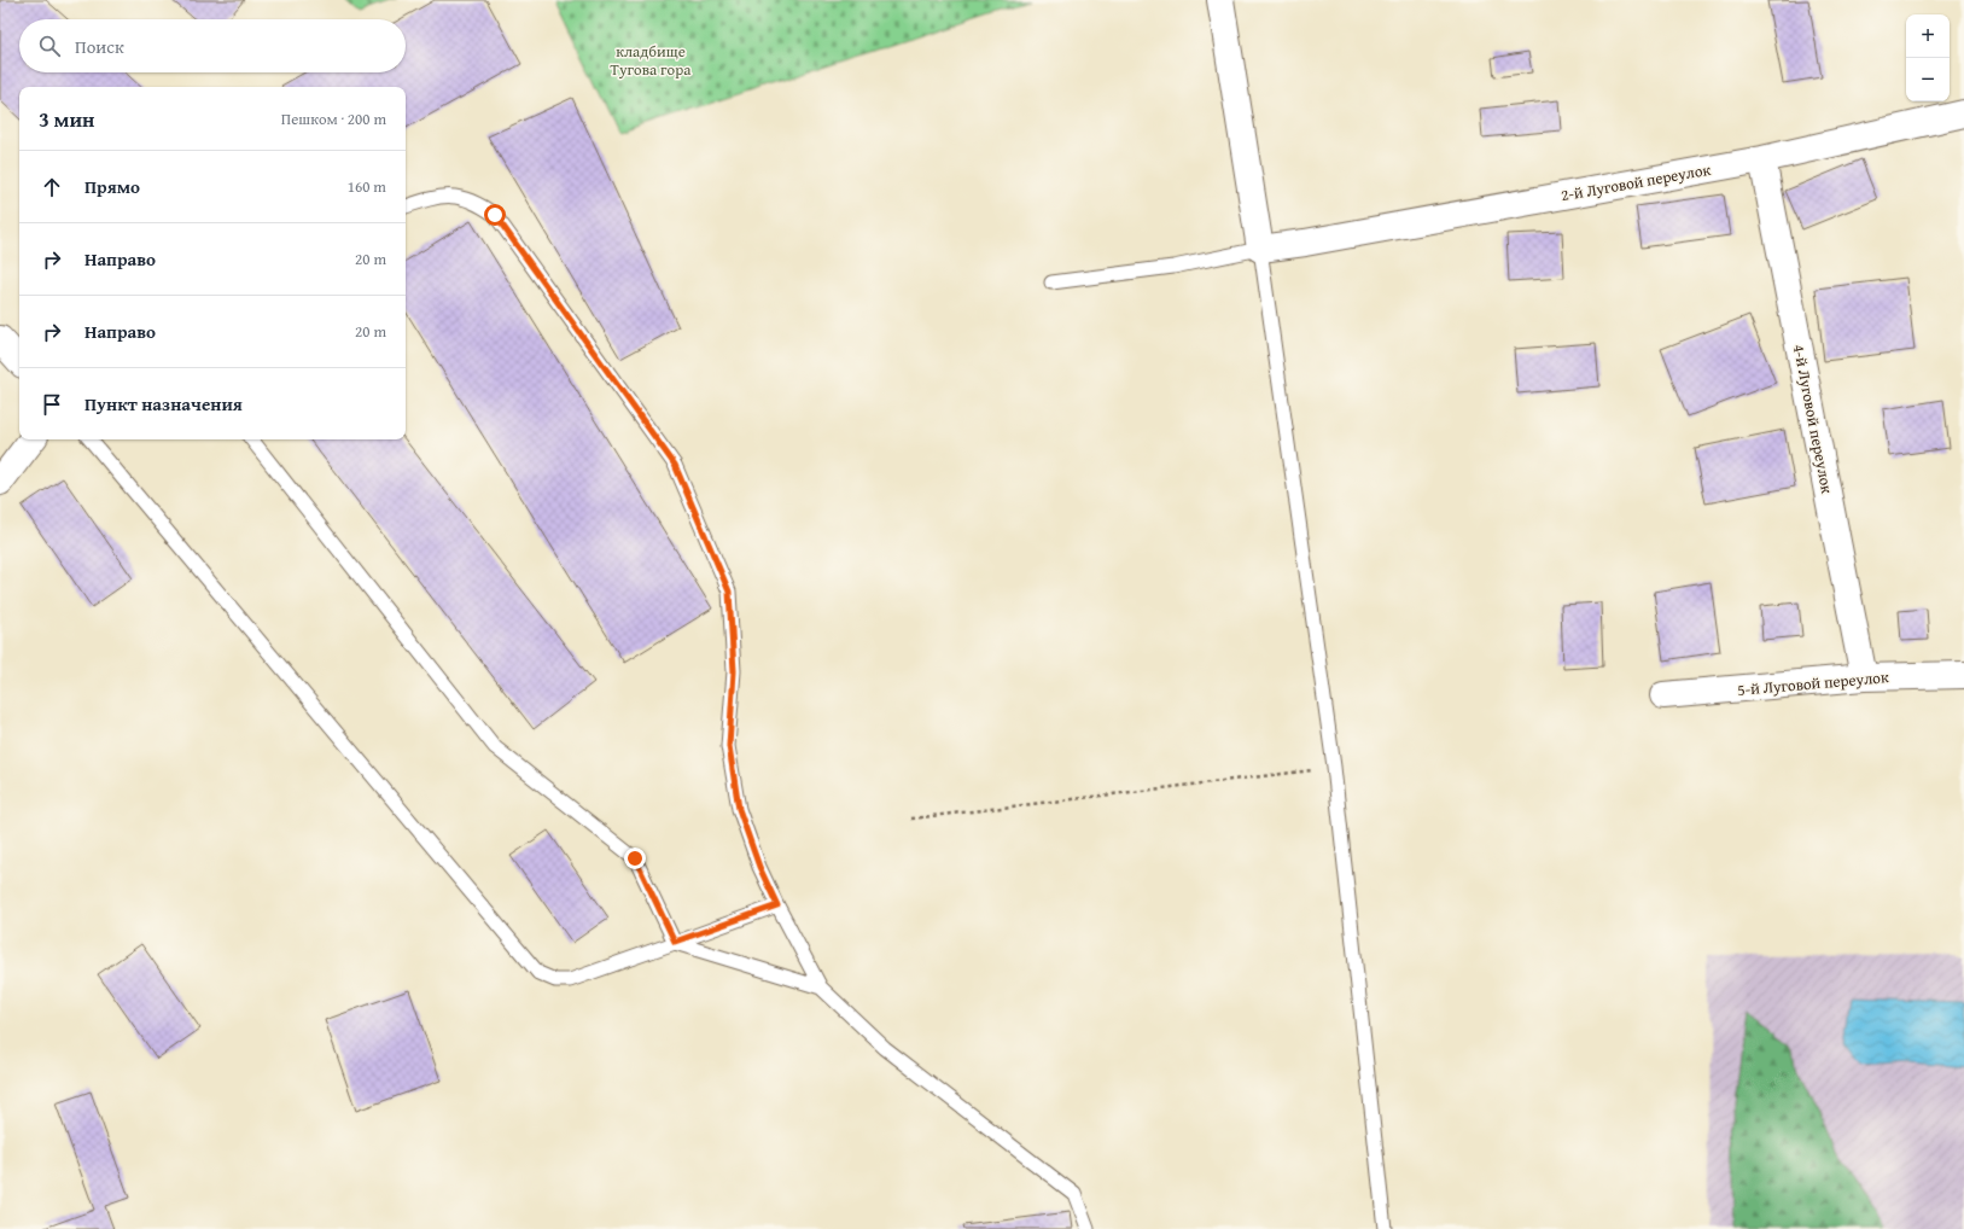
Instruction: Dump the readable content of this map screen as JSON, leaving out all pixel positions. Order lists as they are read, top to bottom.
{
  "streets": {
    "street": ["2-й Луговой переулок", "4-й Луговой переулок", "5-й Луговой переулок"]
  },
  "crossings": [
    ["2-й Луговой переулок", "4-й Луговой переулок"],
    ["4-й Луговой переулок", "5-й Луговой переулок"]
  ],
  "parks": ["кладбище Тугова гора"],
  "page": {
    "map_buttons": ["+", "−"],
    "search": "Поиск",
    "heading": ["3 мин", "Пешком · 200 m"],
    "list": [
      ["Прямо", "160 m"],
      ["Направо", "20 m"],
      ["Направо", "20 m"],
      "Пункт назначения"
    ]
  }
}
